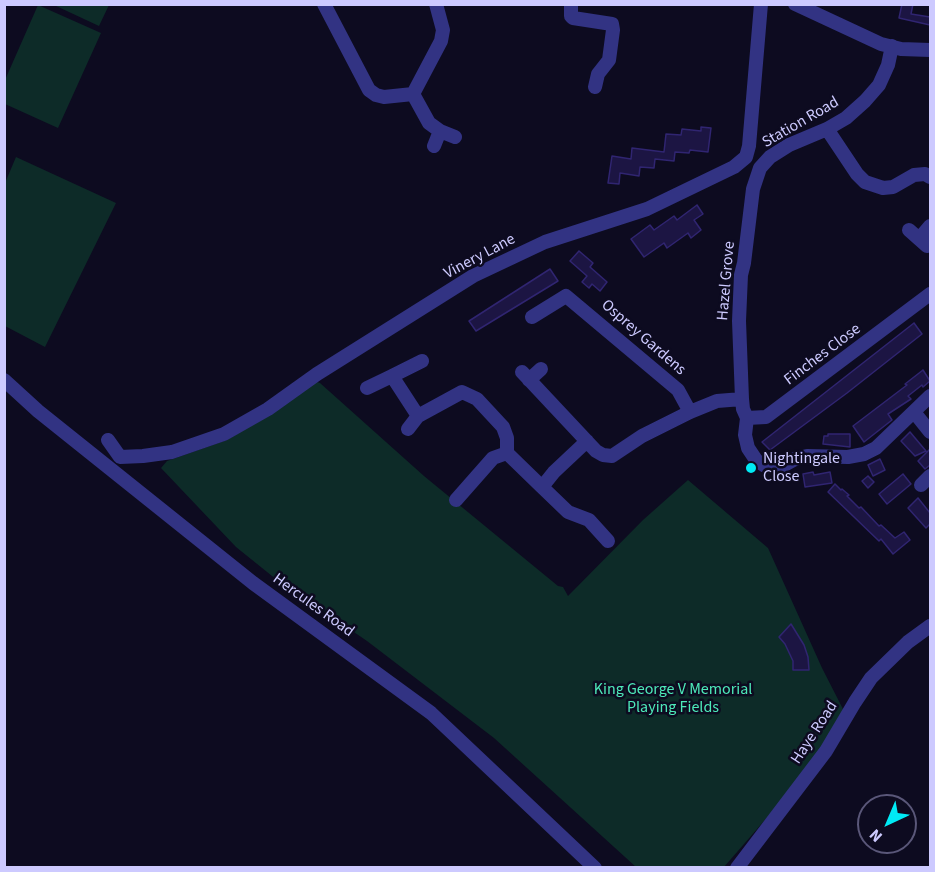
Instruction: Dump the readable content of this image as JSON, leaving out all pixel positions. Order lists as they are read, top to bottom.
{
  "streets": {
    "street": [
      "Station Road",
      "Vinery Lane",
      "Hazel Grove",
      "Osprey Gardens",
      "Finches Close",
      "Hercules Road",
      "Haye Road"
    ]
  },
  "crossings": [
    ["Station Road", "Hazel Grove"]
  ],
  "parks": ["King George V Memorial Playing Fields"],
  "places": ["Nightingale Close"],
  "north": "bottom left"
}
